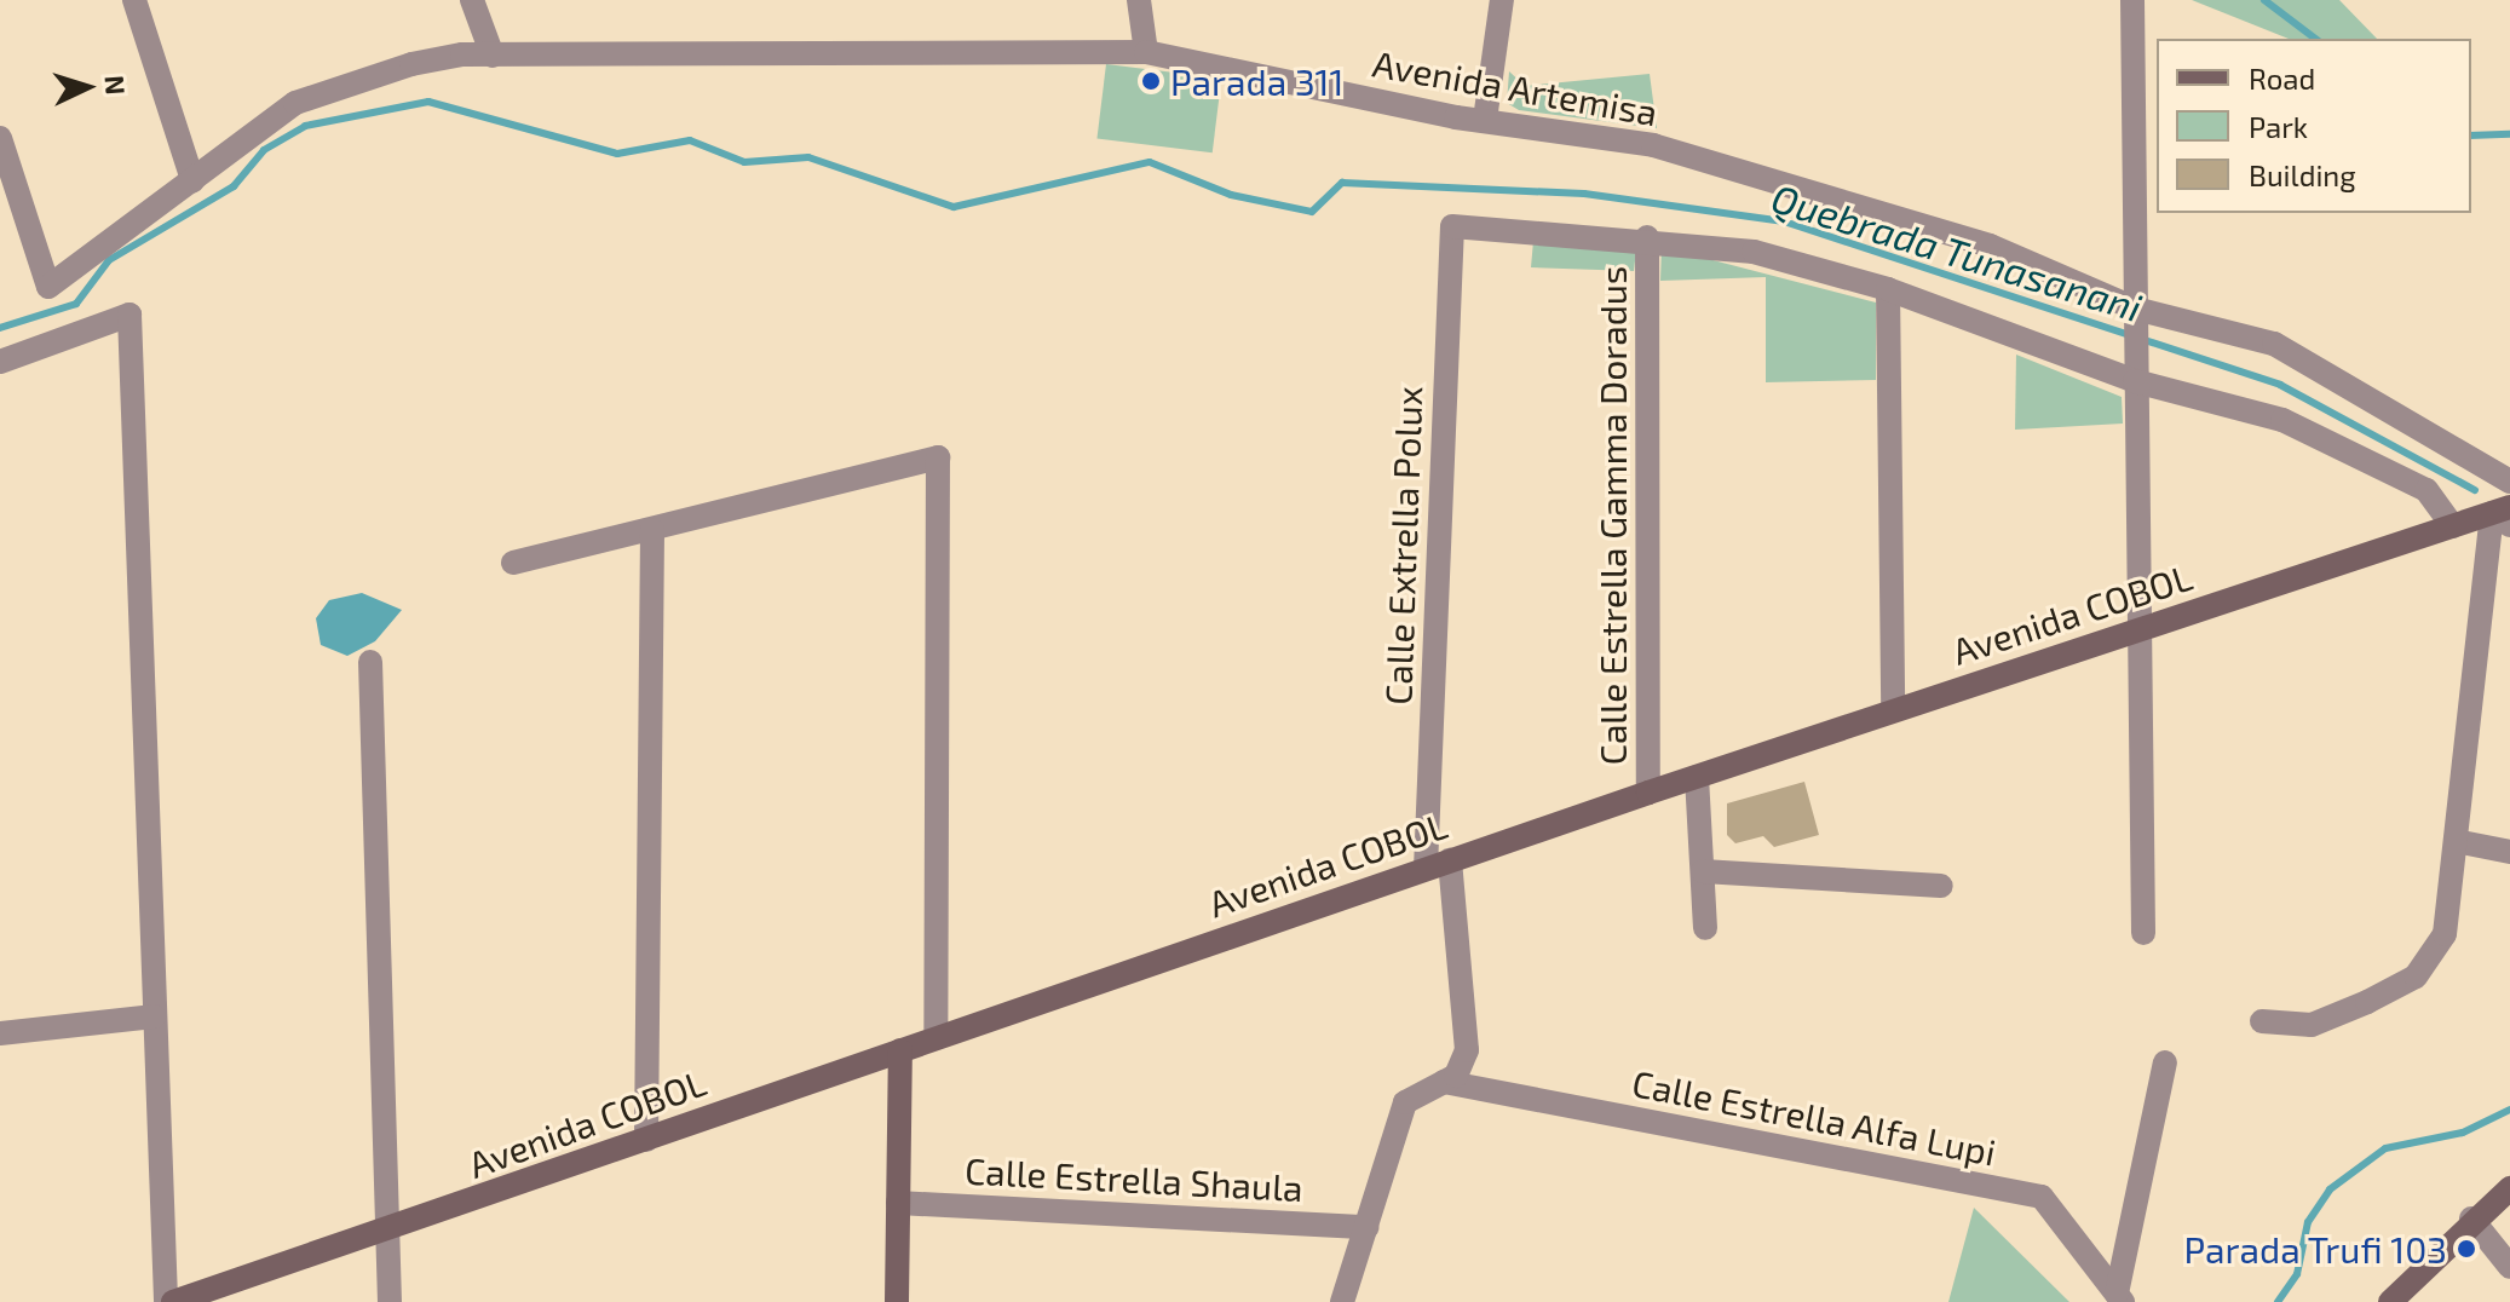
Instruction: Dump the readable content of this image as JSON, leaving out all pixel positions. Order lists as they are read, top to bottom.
{
  "streets": {
    "main road": ["Avenida COBOL"],
    "street": [
      "Avenida Artemisa",
      "Calle Estrella Gamma Doradus",
      "Calle Extrella Polux",
      "Calle Estrella Alfa Lupi",
      "Calle Estrella Shaula"
    ]
  },
  "crossings": [
    ["Calle Estrella Gamma Doradus", "Calle Extrella Polux"],
    ["Calle Estrella Gamma Doradus", "Avenida COBOL"],
    ["Calle Extrella Polux", "Avenida COBOL"]
  ],
  "water": ["Quebrada Tunasanani"],
  "places": ["Parada 311", "Parada Trufi 103"],
  "legend": ["Road", "Park", "Building"],
  "north": "right"
}
